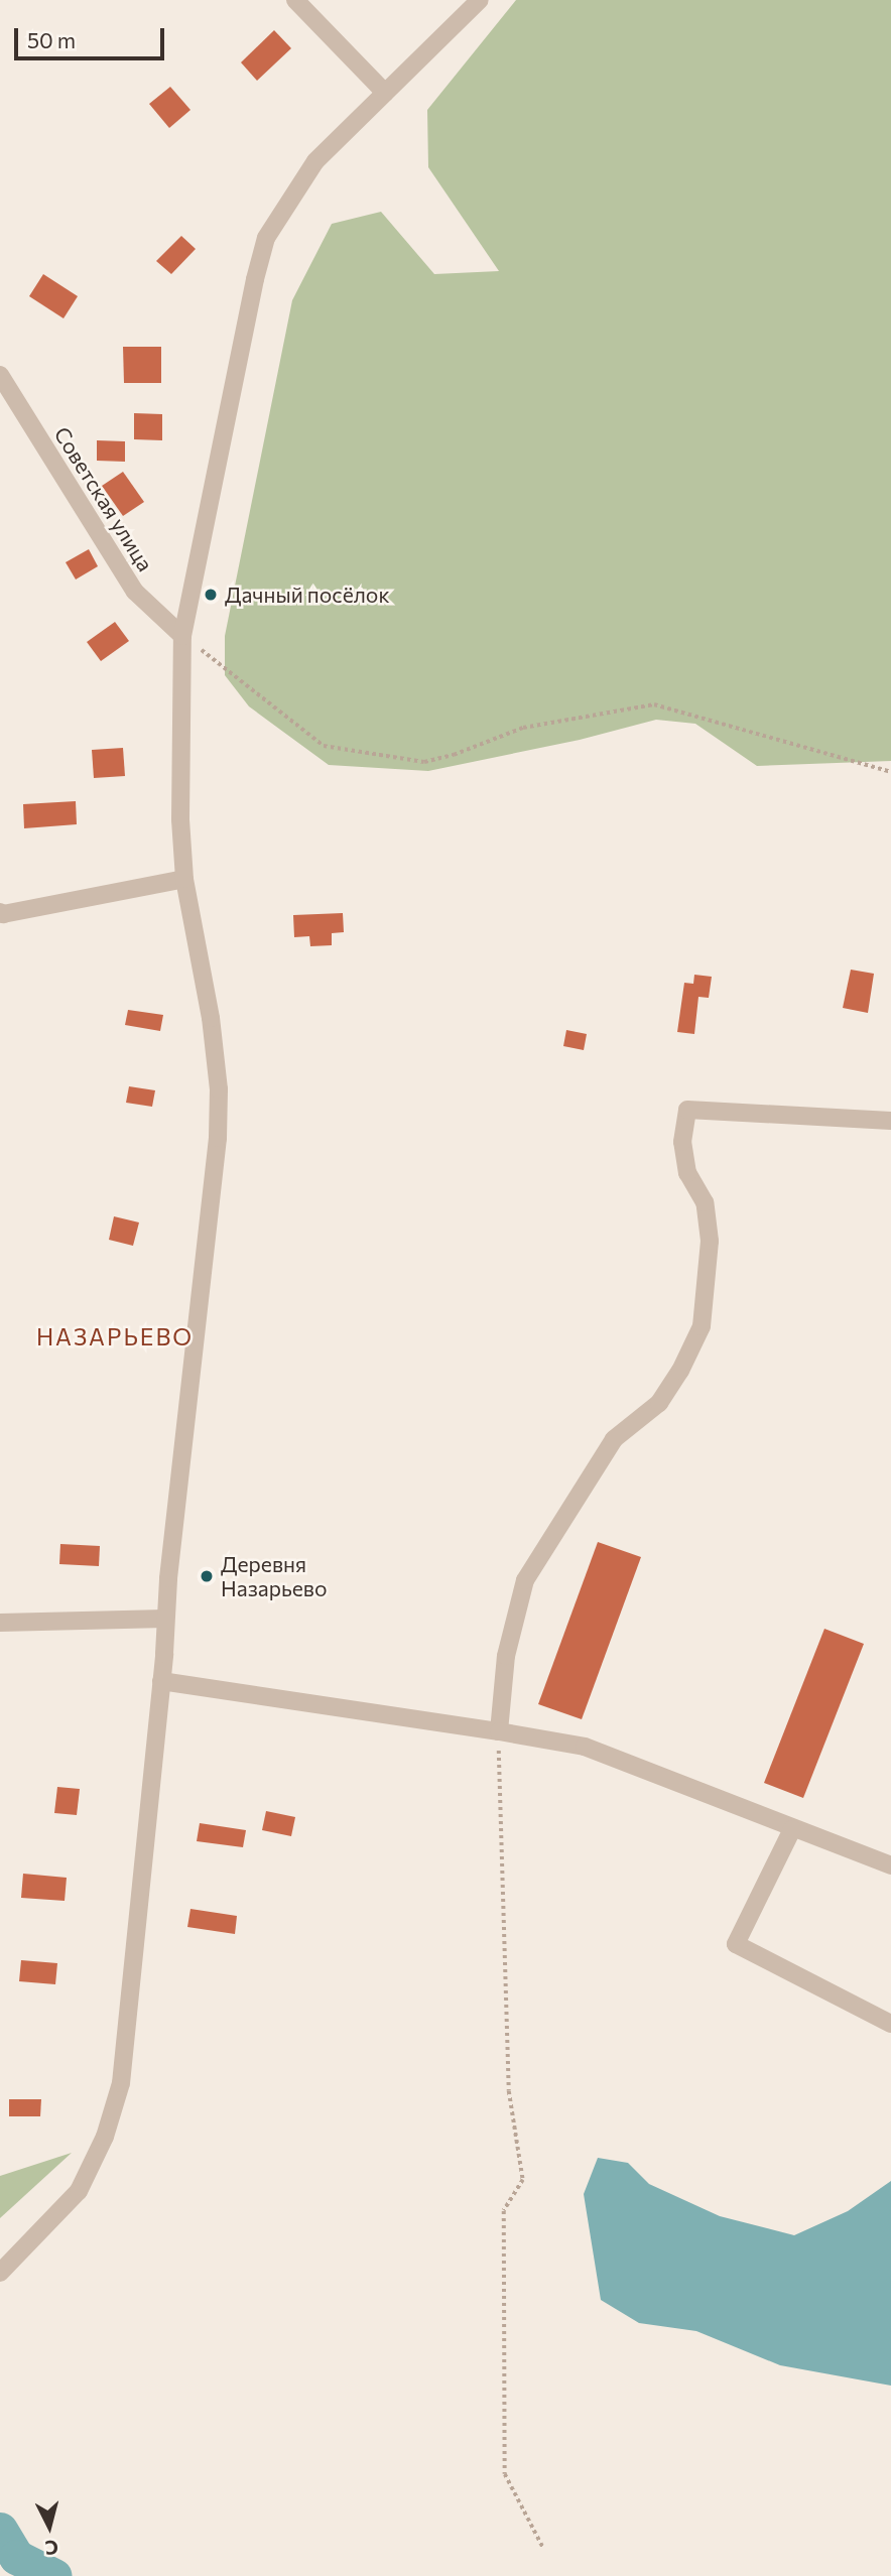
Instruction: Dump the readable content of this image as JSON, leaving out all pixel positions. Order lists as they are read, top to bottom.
{
  "streets": {
    "street": ["Советская улица"]
  },
  "districts": ["НАЗАРЬЕВО"],
  "places": ["Дачный посёлок", "Деревня Назарьево"],
  "scale_bar": "50 m",
  "north": "bottom"
}
